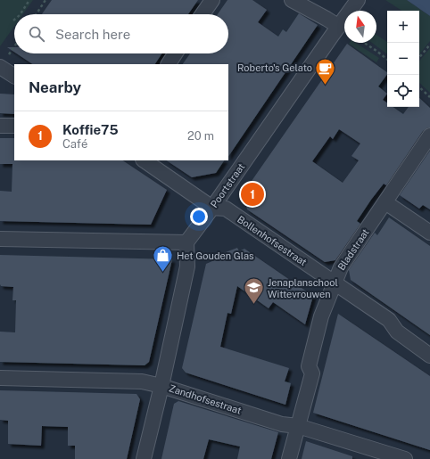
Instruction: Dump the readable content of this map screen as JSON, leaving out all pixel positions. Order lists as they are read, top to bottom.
{
  "streets": {
    "street": [
      "Poortstraat",
      "Bollenhofsestraat",
      "Bladstraat",
      "Zandhofsestraat"
    ]
  },
  "crossings": [
    ["Poortstraat", "Bollenhofsestraat"],
    ["Bollenhofsestraat", "Bladstraat"],
    ["Bladstraat", "Zandhofsestraat"]
  ],
  "places": {
    "cafe": ["Roberto's Gelato"],
    "shop": ["Het Gouden Glas"],
    "school or university": ["Jenaplanschool Wittevrouwen"]
  },
  "north": "top",
  "page": {
    "map_buttons": ["+", "−"],
    "search": "Search here",
    "heading": "Nearby",
    "list": [
      {
        "mark": "1",
        "name": "Koffie75",
        "note": "Café",
        "value": "20 m"
      }
    ],
    "pins": "1"
  }
}
